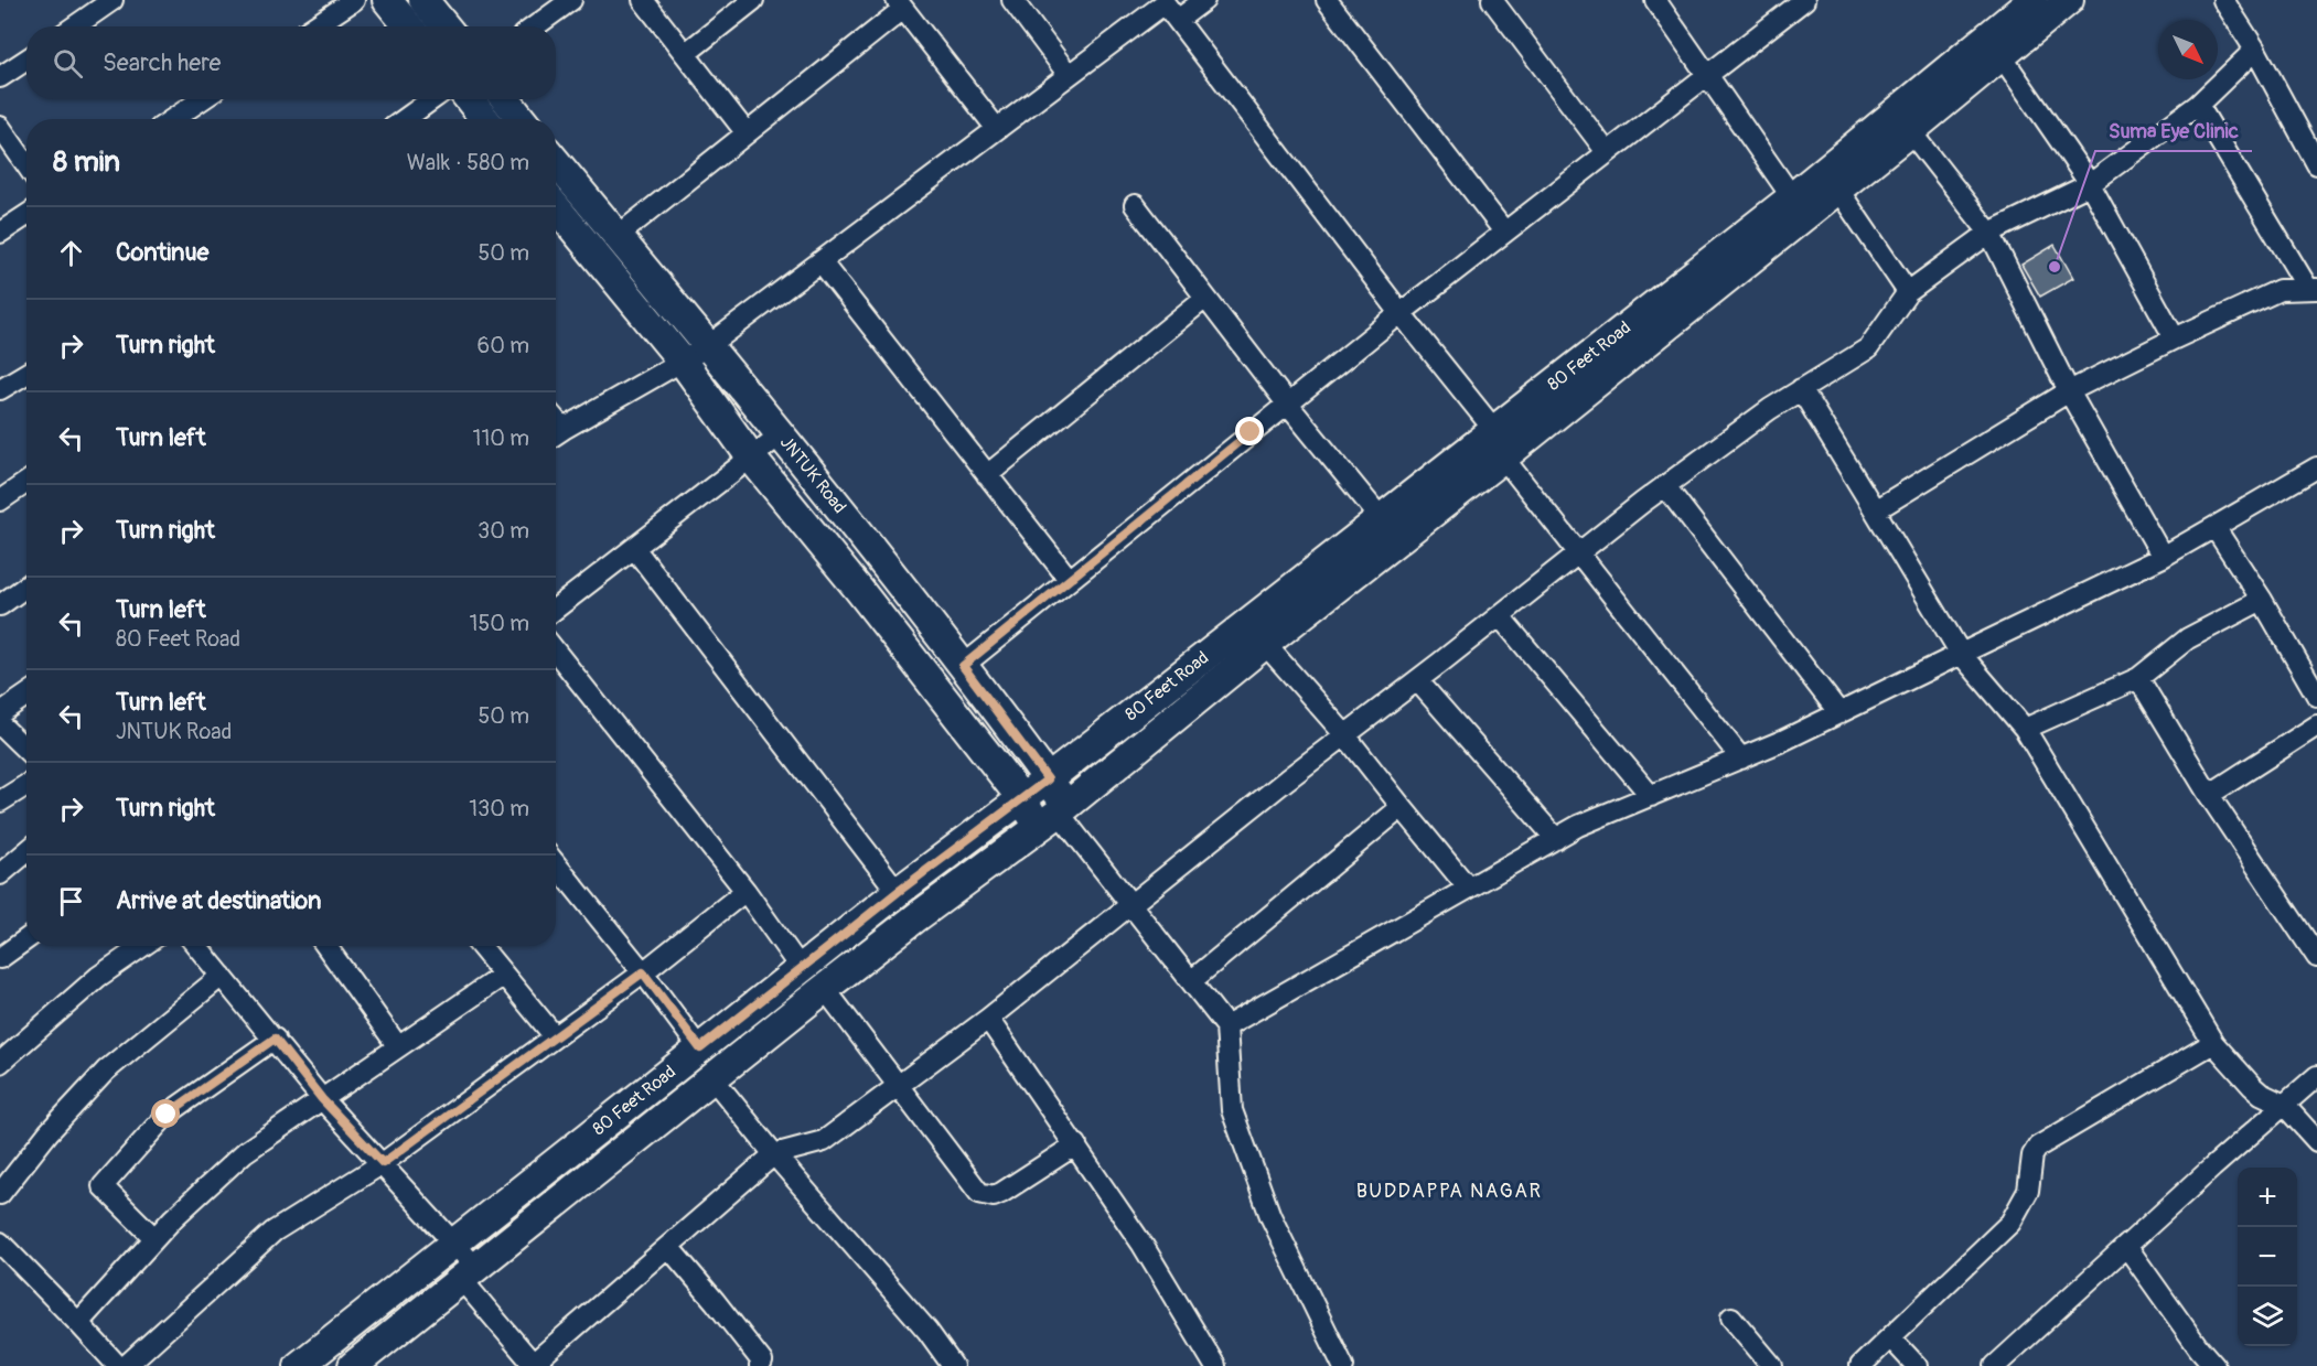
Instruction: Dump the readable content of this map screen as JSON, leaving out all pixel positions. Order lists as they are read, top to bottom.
{
  "streets": {
    "main road": ["80 Feet Road", "JNTUK Road"]
  },
  "crossings": [
    ["80 Feet Road", "JNTUK Road"]
  ],
  "districts": ["BUDDAPPA NAGAR"],
  "places": ["Suma Eye Clinic"],
  "north": "bottom right",
  "page": {
    "search": "Search here",
    "heading": ["8 min", "Walk · 580 m"],
    "list": [
      ["Continue", "50 m"],
      ["Turn right", "60 m"],
      ["Turn left", "110 m"],
      ["Turn right", "30 m"],
      ["Turn left", "80 Feet Road", "150 m"],
      ["Turn left", "JNTUK Road", "50 m"],
      ["Turn right", "130 m"],
      "Arrive at destination"
    ],
    "map_buttons": ["+", "−"]
  }
}
